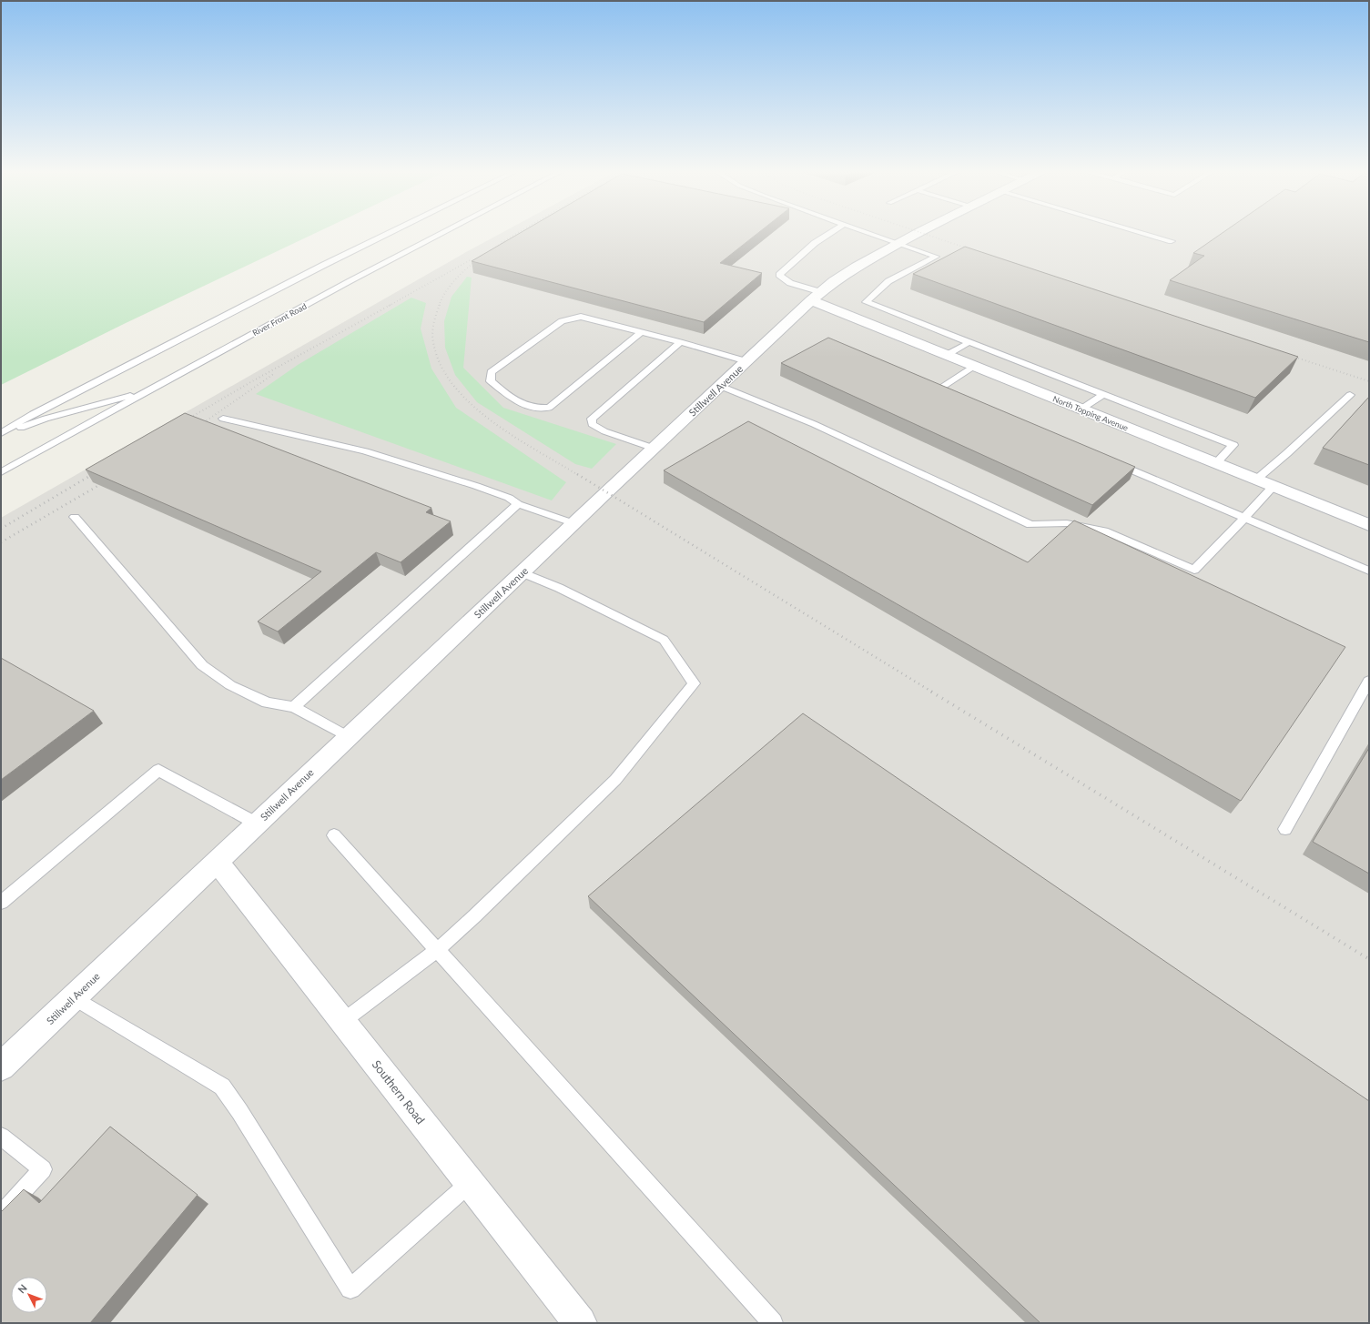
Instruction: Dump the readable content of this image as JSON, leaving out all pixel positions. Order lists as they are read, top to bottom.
{
  "streets": {
    "street": ["Stillwell Avenue", "North Topping Avenue", "Southern Road"],
    "lane": ["River Front Road"]
  },
  "crossings": [
    ["Stillwell Avenue", "North Topping Avenue"],
    ["Stillwell Avenue", "Southern Road"]
  ],
  "north": "top left"
}
